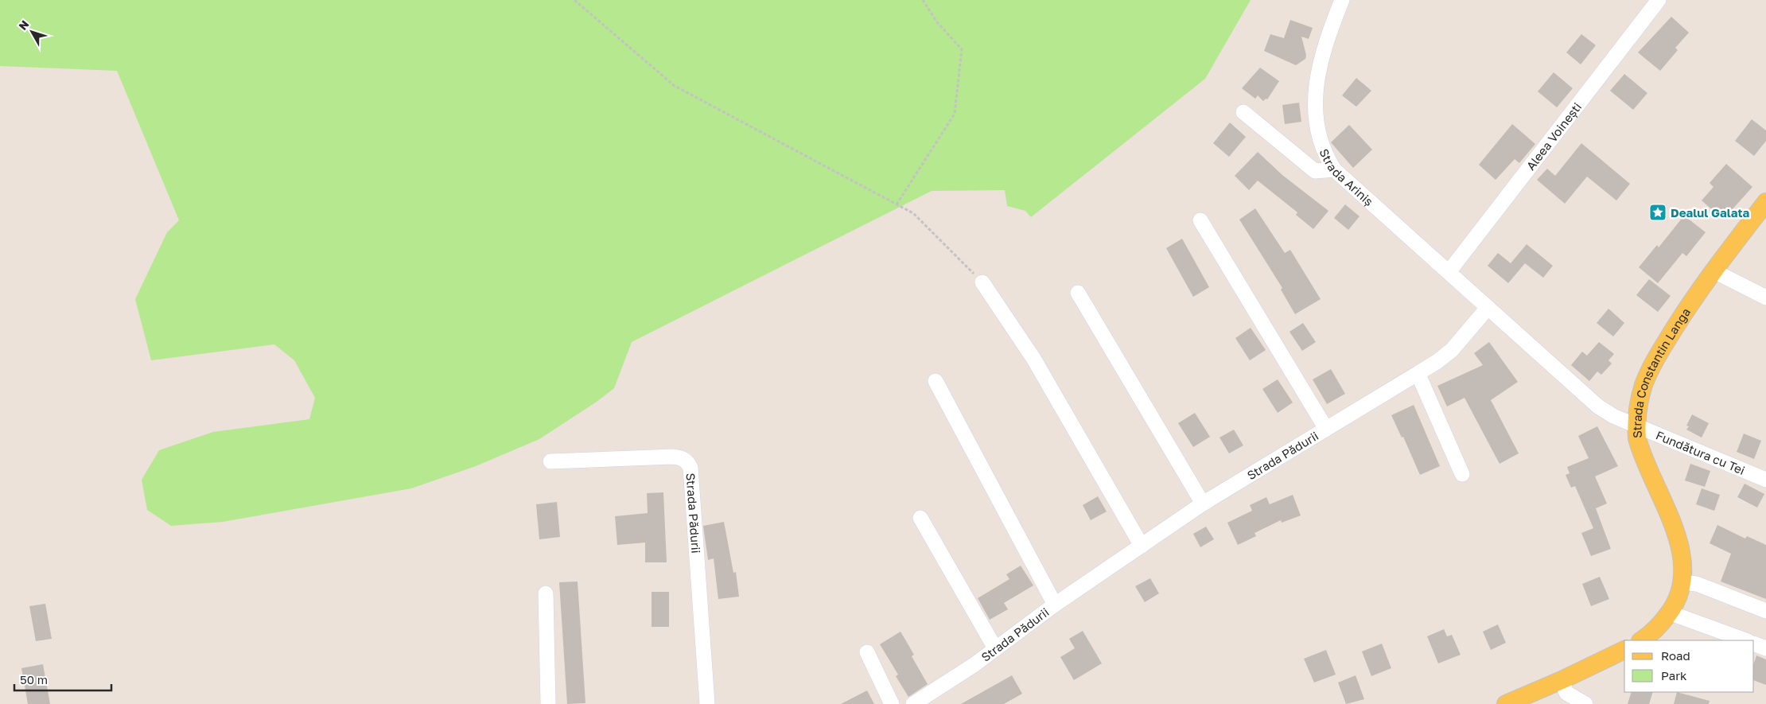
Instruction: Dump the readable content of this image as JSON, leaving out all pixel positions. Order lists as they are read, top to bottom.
{
  "streets": {
    "main road": ["Strada Constantin Langa"],
    "street": [
      "Aleea Voinești",
      "Strada Ariniș",
      "Fundătura cu Tei",
      "Strada Pădurii"
    ]
  },
  "crossings": [
    ["Aleea Voinești", "Strada Ariniș"],
    ["Strada Ariniș", "Strada Pădurii"],
    ["Strada Constantin Langa", "Fundătura cu Tei"]
  ],
  "places": {
    "place": ["Dealul Galata"]
  },
  "legend": ["Road", "Park"],
  "scale_bar": "50 m",
  "north": "top left"
}
